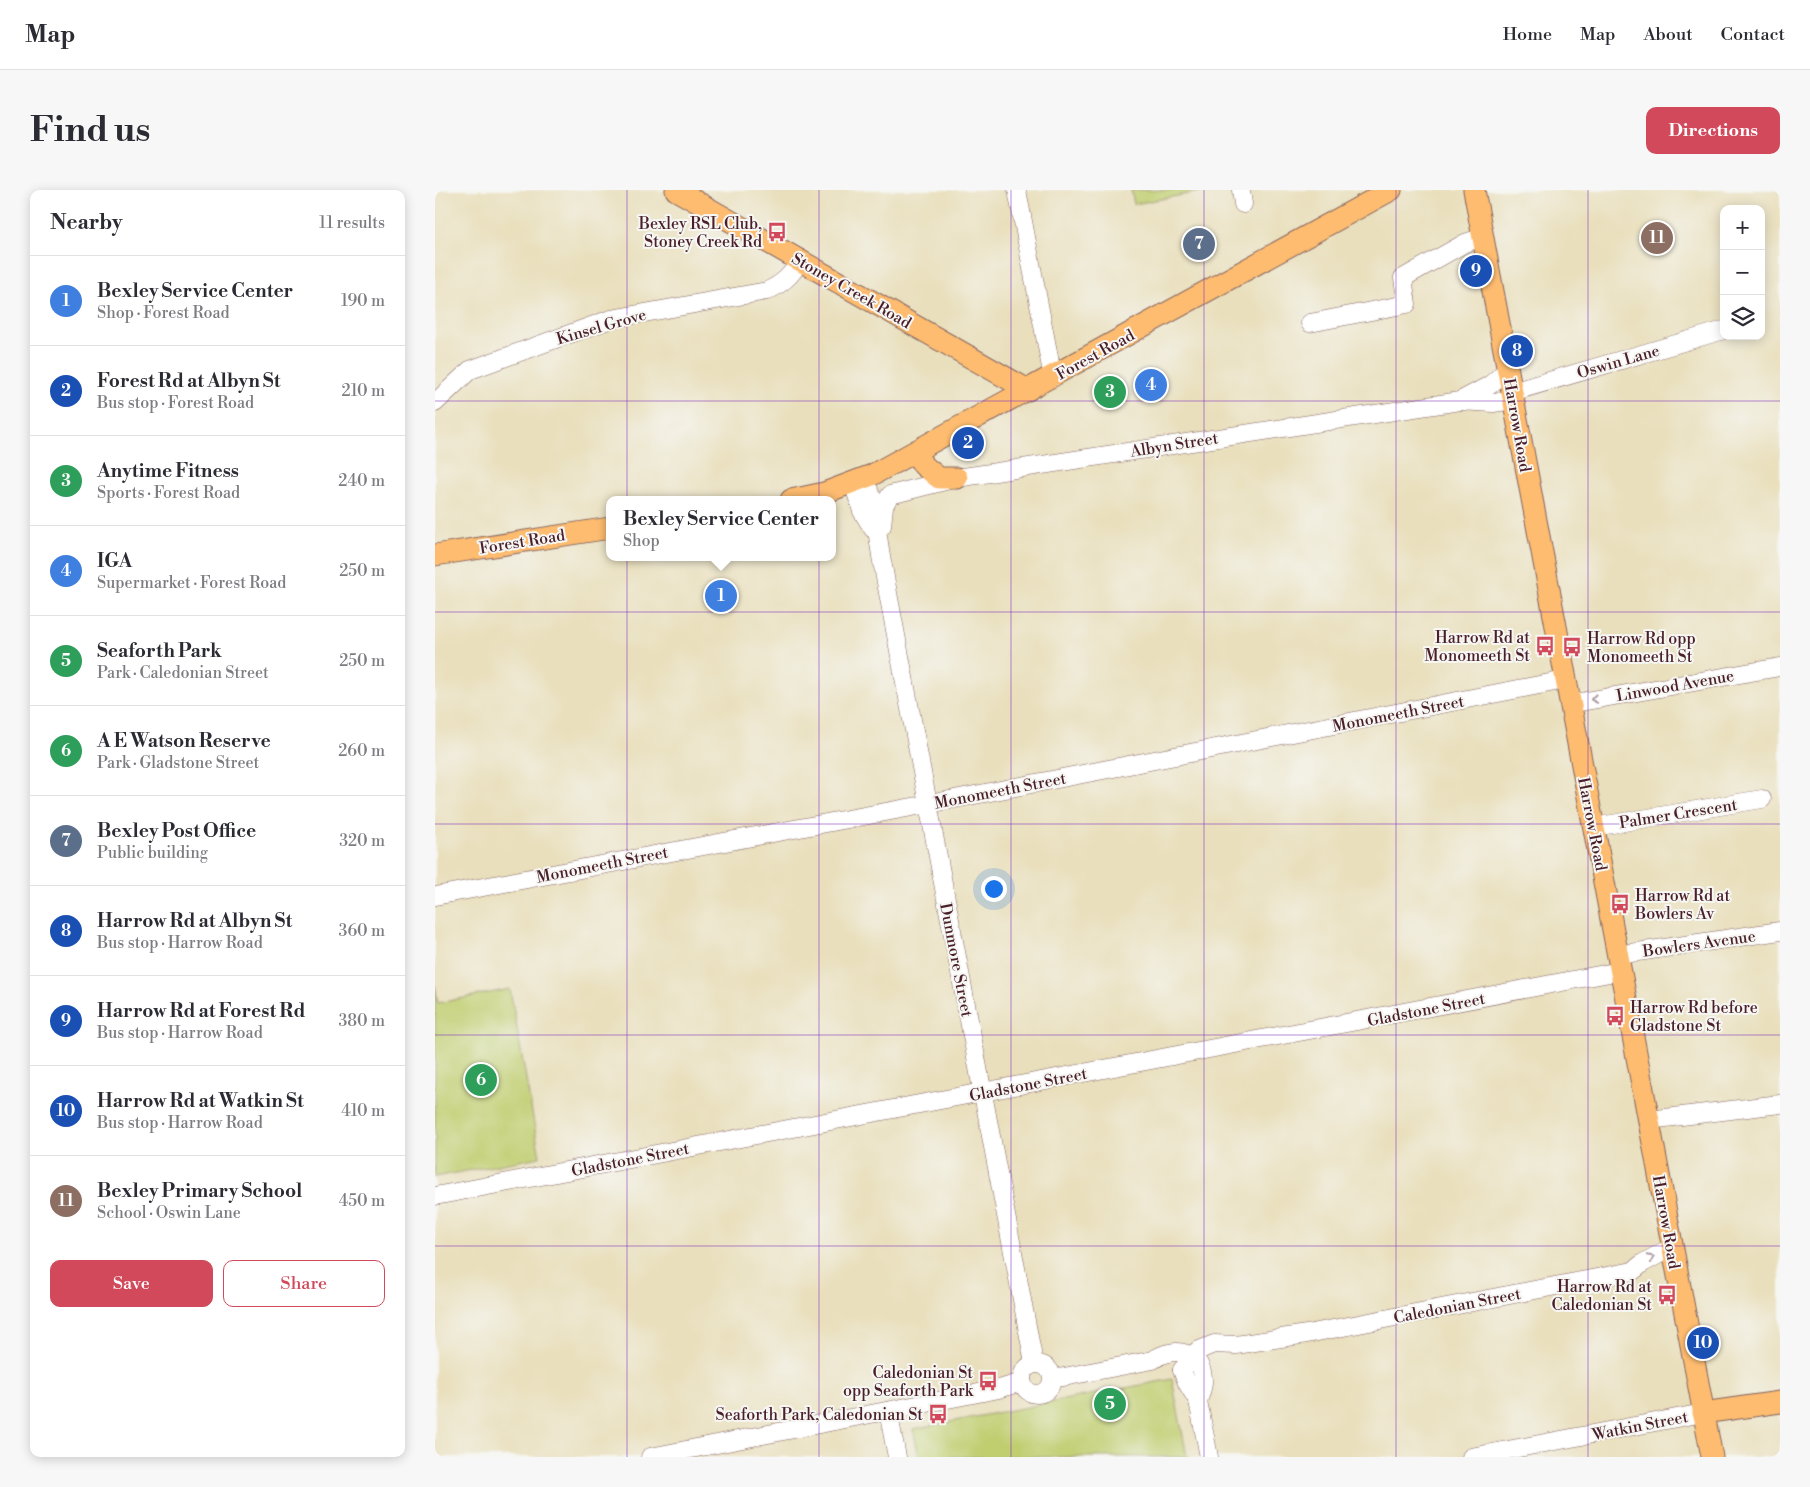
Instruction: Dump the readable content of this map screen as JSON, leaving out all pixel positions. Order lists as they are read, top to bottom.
{
  "streets": {
    "main road": [
      "Stoney Creek Road",
      "Forest Road",
      "Harrow Road",
      "Watkin Street"
    ],
    "street": [
      "Kinsel Grove",
      "Oswin Lane",
      "Albyn Street",
      "Linwood Avenue",
      "Monomeeth Street",
      "Palmer Crescent",
      "Bowlers Avenue",
      "Dunmore Street",
      "Gladstone Street",
      "Caledonian Street"
    ]
  },
  "crossings": [
    ["Stoney Creek Road", "Kinsel Grove"],
    ["Stoney Creek Road", "Forest Road"],
    ["Forest Road", "Dunmore Street"],
    ["Oswin Lane", "Harrow Road"],
    ["Oswin Lane", "Albyn Street"],
    ["Harrow Road", "Albyn Street"],
    ["Harrow Road", "Linwood Avenue"],
    ["Harrow Road", "Monomeeth Street"],
    ["Harrow Road", "Palmer Crescent"],
    ["Harrow Road", "Bowlers Avenue"],
    ["Harrow Road", "Gladstone Street"],
    ["Harrow Road", "Caledonian Street"],
    ["Harrow Road", "Watkin Street"],
    ["Albyn Street", "Dunmore Street"],
    ["Monomeeth Street", "Dunmore Street"],
    ["Bowlers Avenue", "Gladstone Street"],
    ["Dunmore Street", "Gladstone Street"]
  ],
  "one_way": ["Linwood Avenue", "Caledonian Street"],
  "places": {
    "bus stop": [
      "Bexley RSL Club, Stoney Creek Rd",
      "Harrow Rd at Monomeeth St",
      "Harrow Rd opp Monomeeth St",
      "Harrow Rd at Bowlers Av",
      "Harrow Rd before Gladstone St",
      "Harrow Rd at Caledonian St",
      "Caledonian St opp Seaforth Park",
      "Seaforth Park, Caledonian St"
    ]
  },
  "page": {
    "header": "Map",
    "nav": [
      "Home",
      "Map",
      "About",
      "Contact"
    ],
    "buttons": [
      "Directions",
      ["Save", "Share"]
    ],
    "title": "Find us",
    "heading": ["Nearby", "11 results"],
    "map_buttons": ["+", "−"],
    "pins": [
      "11",
      "7",
      "9",
      "8",
      "4",
      "3",
      "2",
      "1",
      "6",
      "10",
      "5"
    ],
    "list": [
      {
        "mark": "1",
        "name": "Bexley Service Center",
        "note": "Shop · Forest Road",
        "value": "190 m"
      },
      {
        "mark": "2",
        "name": "Forest Rd at Albyn St",
        "note": "Bus stop · Forest Road",
        "value": "210 m"
      },
      {
        "mark": "3",
        "name": "Anytime Fitness",
        "note": "Sports · Forest Road",
        "value": "240 m"
      },
      {
        "mark": "4",
        "name": "IGA",
        "note": "Supermarket · Forest Road",
        "value": "250 m"
      },
      {
        "mark": "5",
        "name": "Seaforth Park",
        "note": "Park · Caledonian Street",
        "value": "250 m"
      },
      {
        "mark": "6",
        "name": "A E Watson Reserve",
        "note": "Park · Gladstone Street",
        "value": "260 m"
      },
      {
        "mark": "7",
        "name": "Bexley Post Office",
        "note": "Public building",
        "value": "320 m"
      },
      {
        "mark": "8",
        "name": "Harrow Rd at Albyn St",
        "note": "Bus stop · Harrow Road",
        "value": "360 m"
      },
      {
        "mark": "9",
        "name": "Harrow Rd at Forest Rd",
        "note": "Bus stop · Harrow Road",
        "value": "380 m"
      },
      {
        "mark": "10",
        "name": "Harrow Rd at Watkin St",
        "note": "Bus stop · Harrow Road",
        "value": "410 m"
      },
      {
        "mark": "11",
        "name": "Bexley Primary School",
        "note": "School · Oswin Lane",
        "value": "450 m"
      }
    ],
    "popup": ["Bexley Service Center", "Shop"]
  }
}
